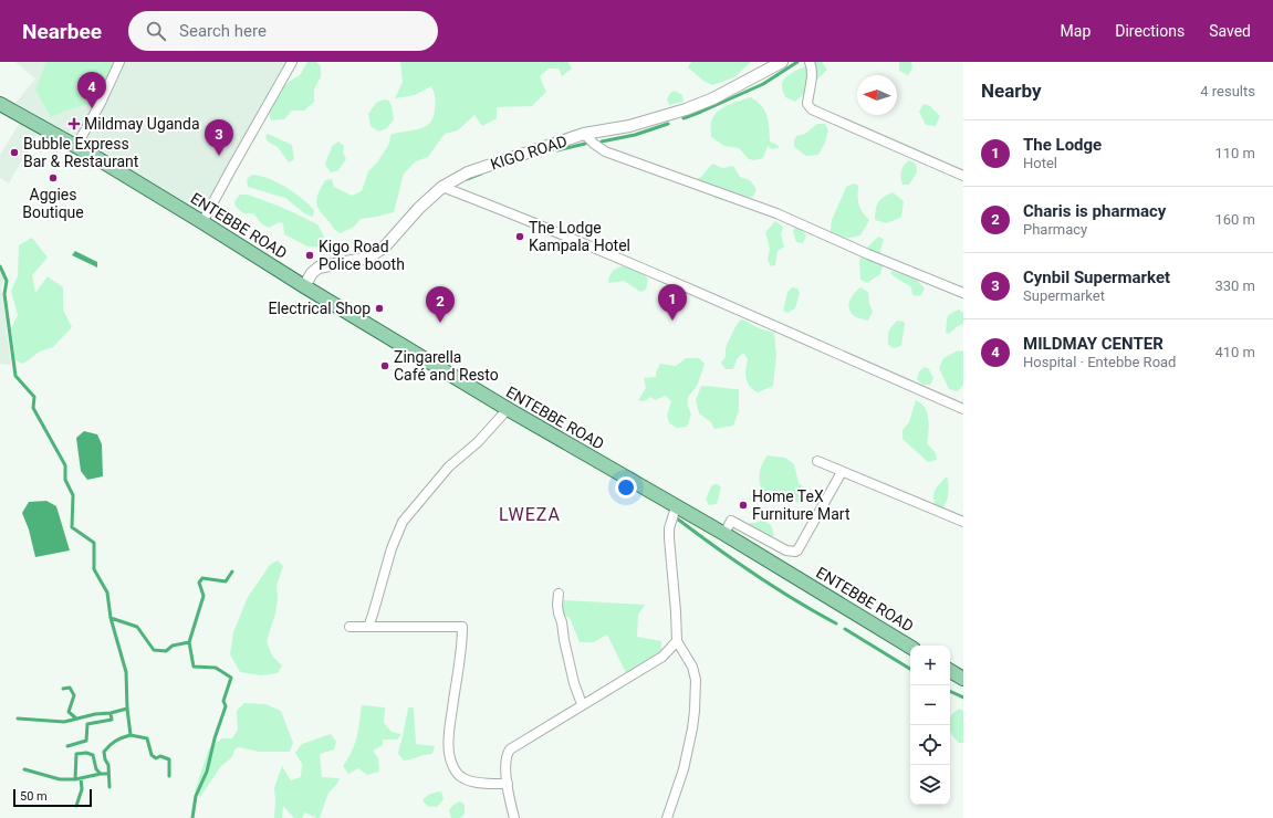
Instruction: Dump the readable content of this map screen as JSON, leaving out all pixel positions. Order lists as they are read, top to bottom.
{
  "streets": {
    "main road": ["ENTEBBE ROAD"],
    "street": ["KIGO ROAD"]
  },
  "crossings": [
    ["KIGO ROAD", "ENTEBBE ROAD"]
  ],
  "districts": ["LWEZA"],
  "places": {
    "health": ["Mildmay Uganda"],
    "other": [
      "Bubble Express Bar & Restaurant",
      "Aggies Boutique",
      "The Lodge Kampala Hotel",
      "Kigo Road Police booth",
      "Electrical Shop",
      "Zingarella Café and Resto",
      "Home TeX Furniture Mart"
    ]
  },
  "scale_bar": "50 m",
  "north": "left",
  "page": {
    "header": "Nearbee",
    "search": "Search here",
    "nav": ["Map", "Directions", "Saved"],
    "heading": ["Nearby", "4 results"],
    "pins": [
      "4",
      "3",
      "1",
      "2"
    ],
    "list": [
      {
        "mark": "1",
        "name": "The Lodge",
        "note": "Hotel",
        "value": "110 m"
      },
      {
        "mark": "2",
        "name": "Charis is pharmacy",
        "note": "Pharmacy",
        "value": "160 m"
      },
      {
        "mark": "3",
        "name": "Cynbil Supermarket",
        "note": "Supermarket",
        "value": "330 m"
      },
      {
        "mark": "4",
        "name": "MILDMAY CENTER",
        "note": "Hospital · Entebbe Road",
        "value": "410 m"
      }
    ],
    "map_buttons": ["+", "−"],
    "scale": "50 m"
  }
}
